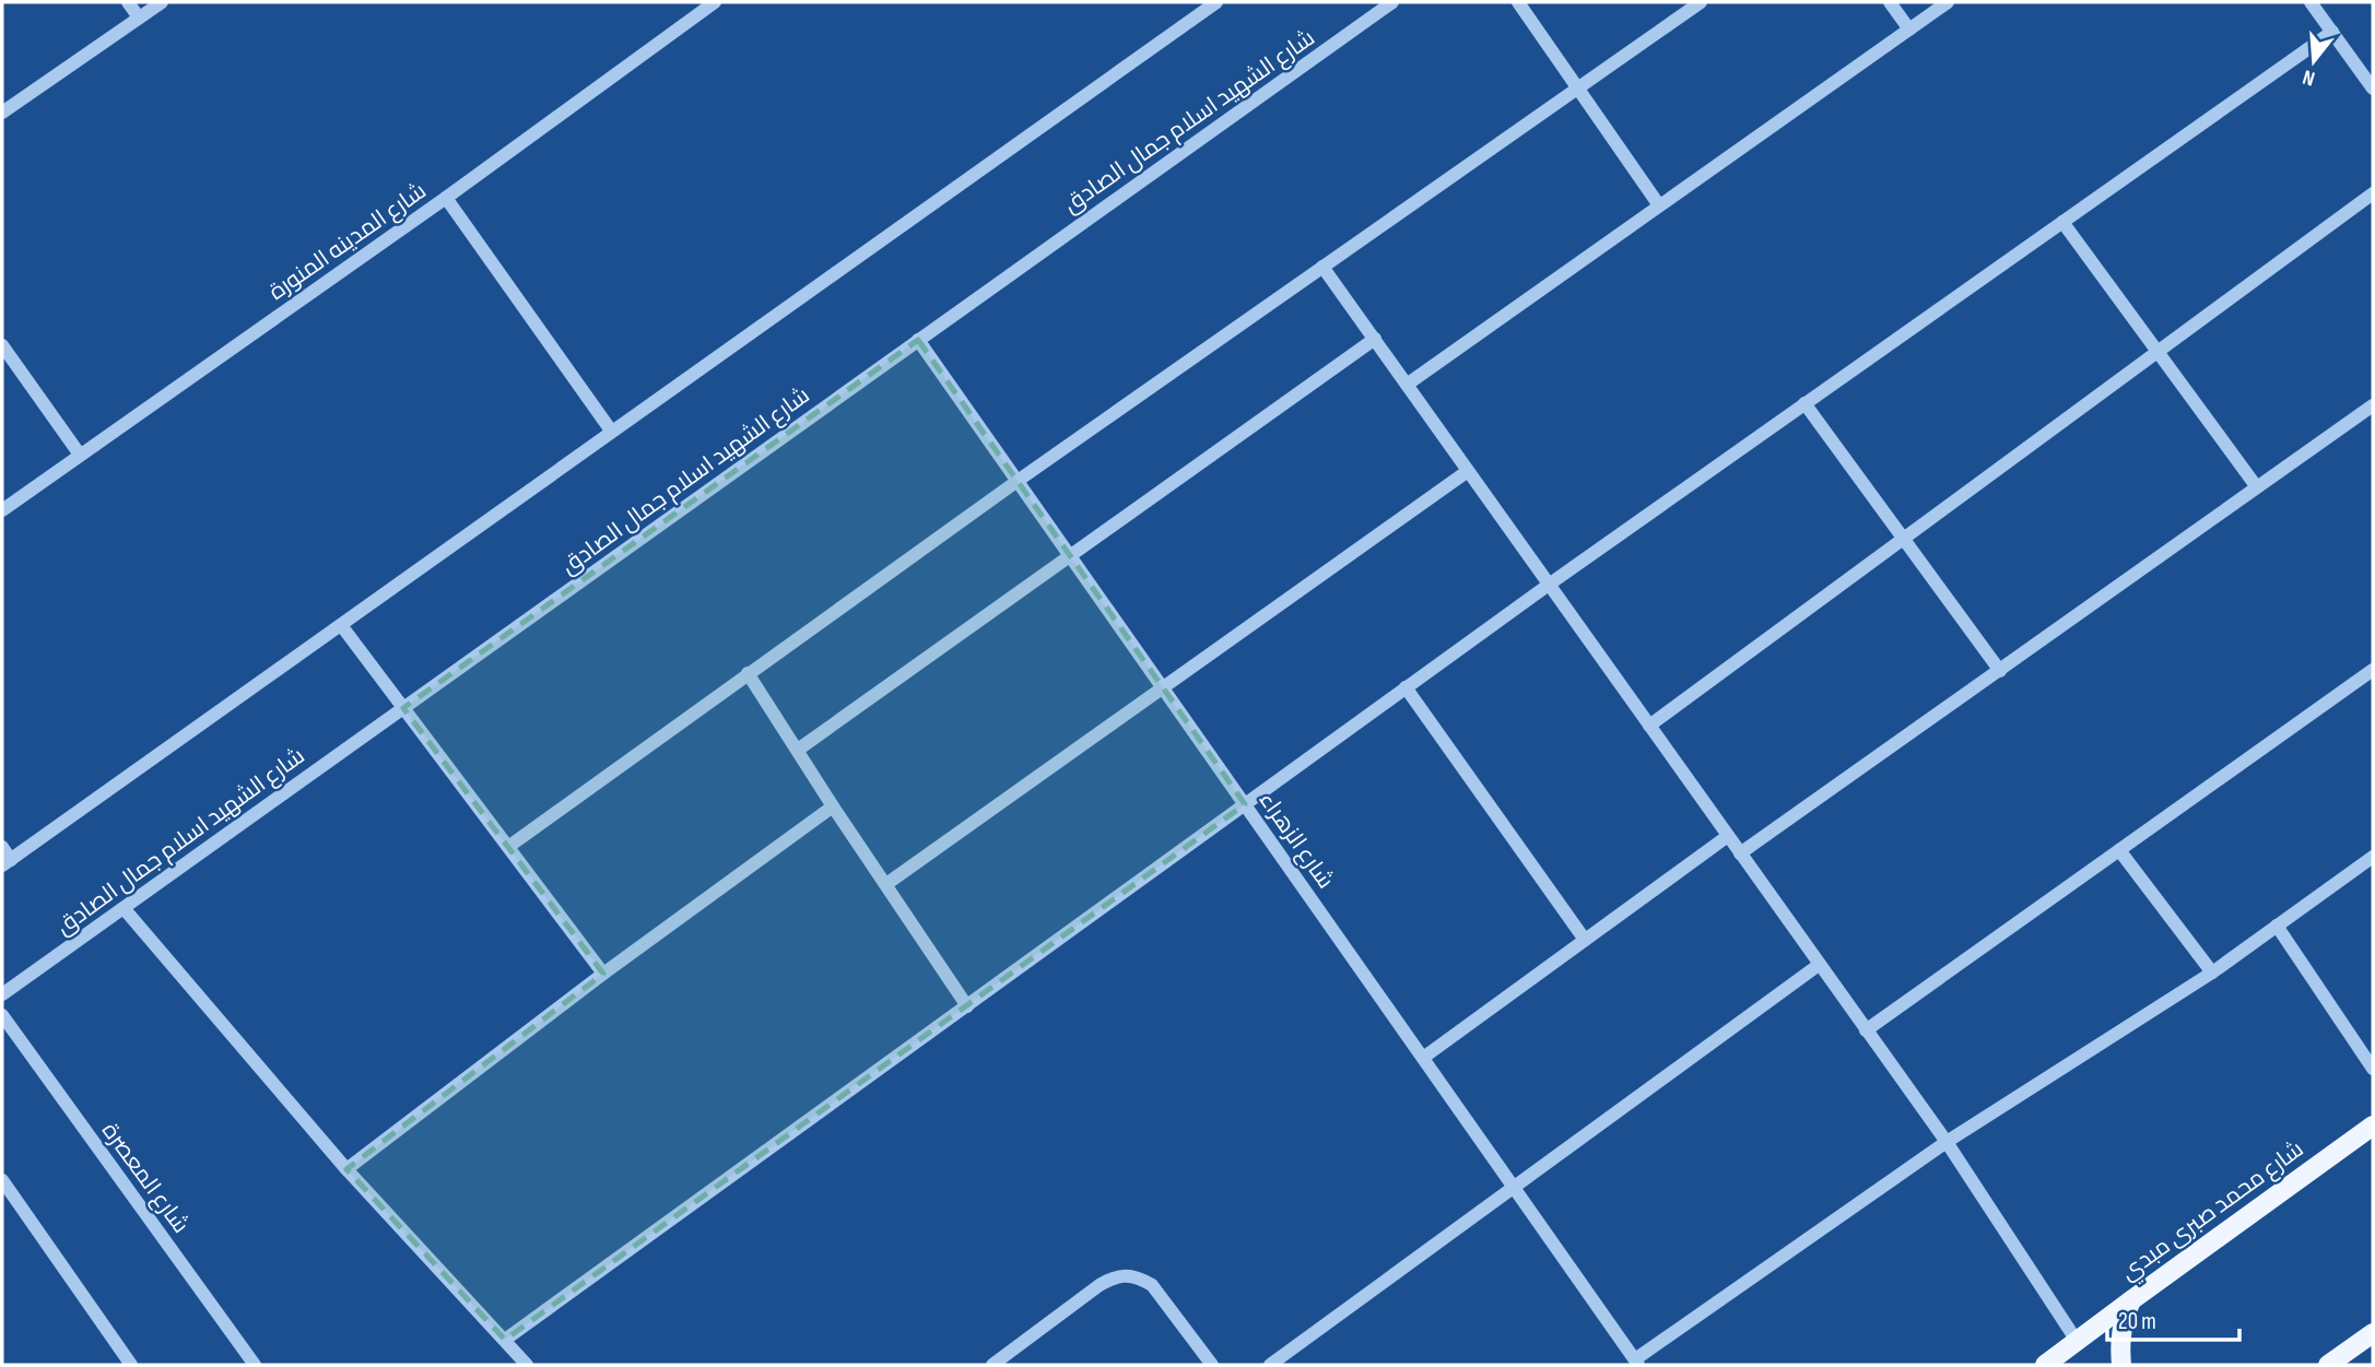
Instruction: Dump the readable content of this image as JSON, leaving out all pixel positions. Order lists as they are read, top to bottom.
{
  "streets": {
    "main road": ["شارع محمد صبرى مبدي"],
    "street": [
      "شارع الشهيد اسلام جمال الصادق",
      "شارع المدينه المنورة",
      "شارع الزهراء",
      "شارع المعصرة"
    ]
  },
  "crossings": [
    ["شارع الشهيد اسلام جمال الصادق", "شارع الزهراء"]
  ],
  "scale_bar": "20 m",
  "north": "bottom"
}
